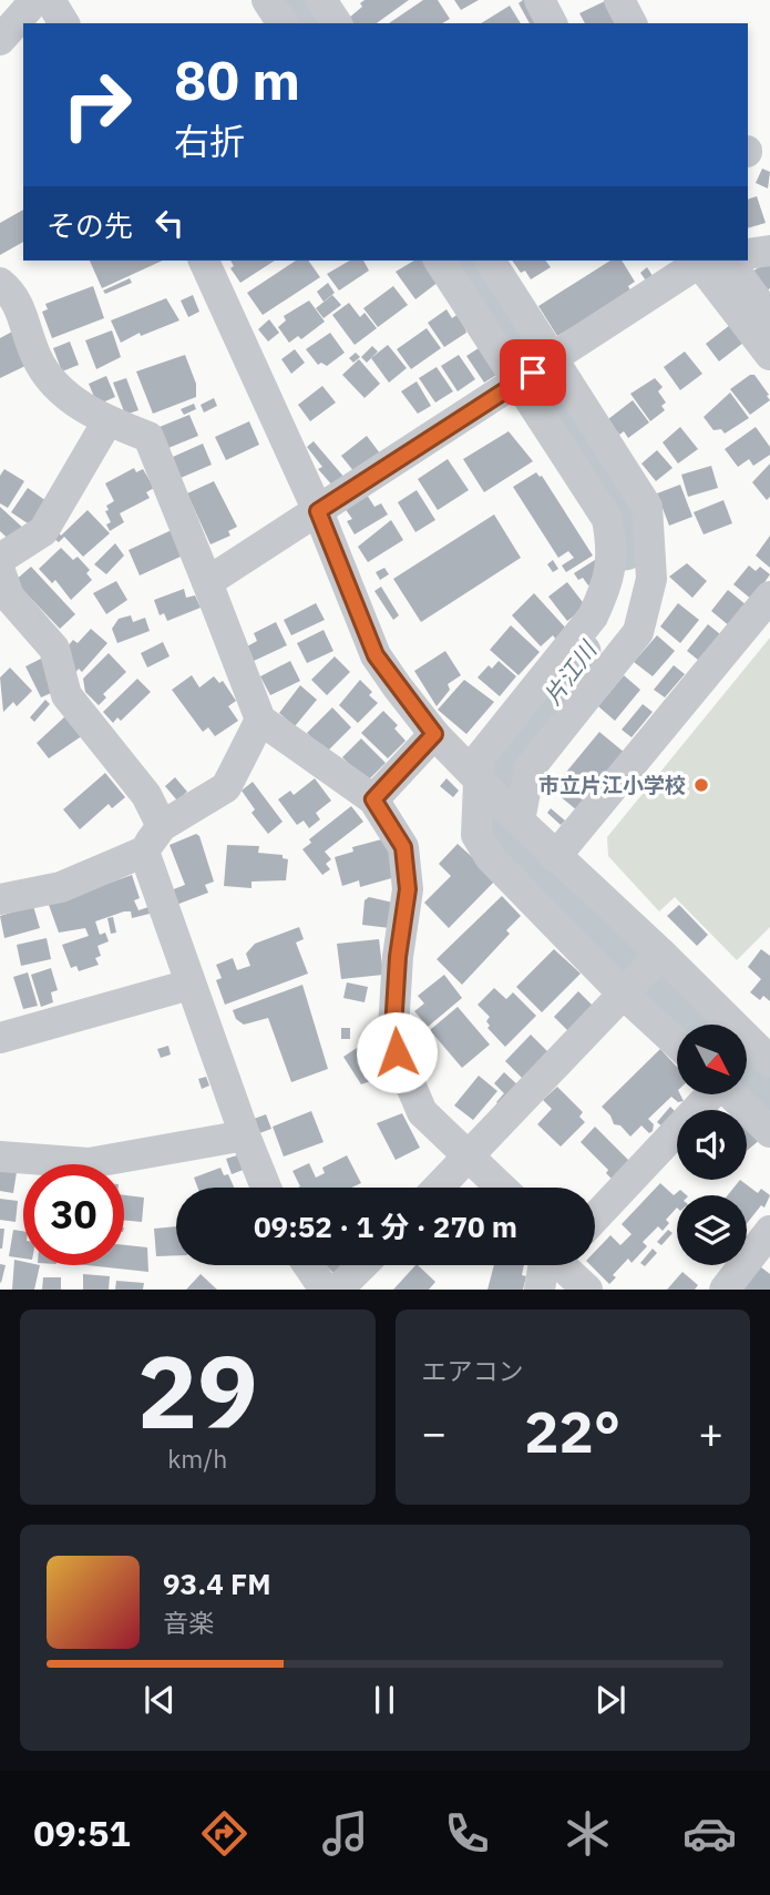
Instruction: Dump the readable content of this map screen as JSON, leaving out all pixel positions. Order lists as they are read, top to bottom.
{
  "water": ["片江川"],
  "places": ["市立片江小学校"],
  "north": "bottom right",
  "page": {
    "turn": ["80 m", "右折"],
    "then": "その先",
    "limit": "30",
    "trip": "09:52 · 1 分 · 270 m",
    "tile": [
      ["29", "km/h"],
      "エアコン"
    ],
    "heat": ["−", "22°", "+"],
    "song": ["93.4 FM", "音楽"],
    "tabs": "09:51"
  }
}
